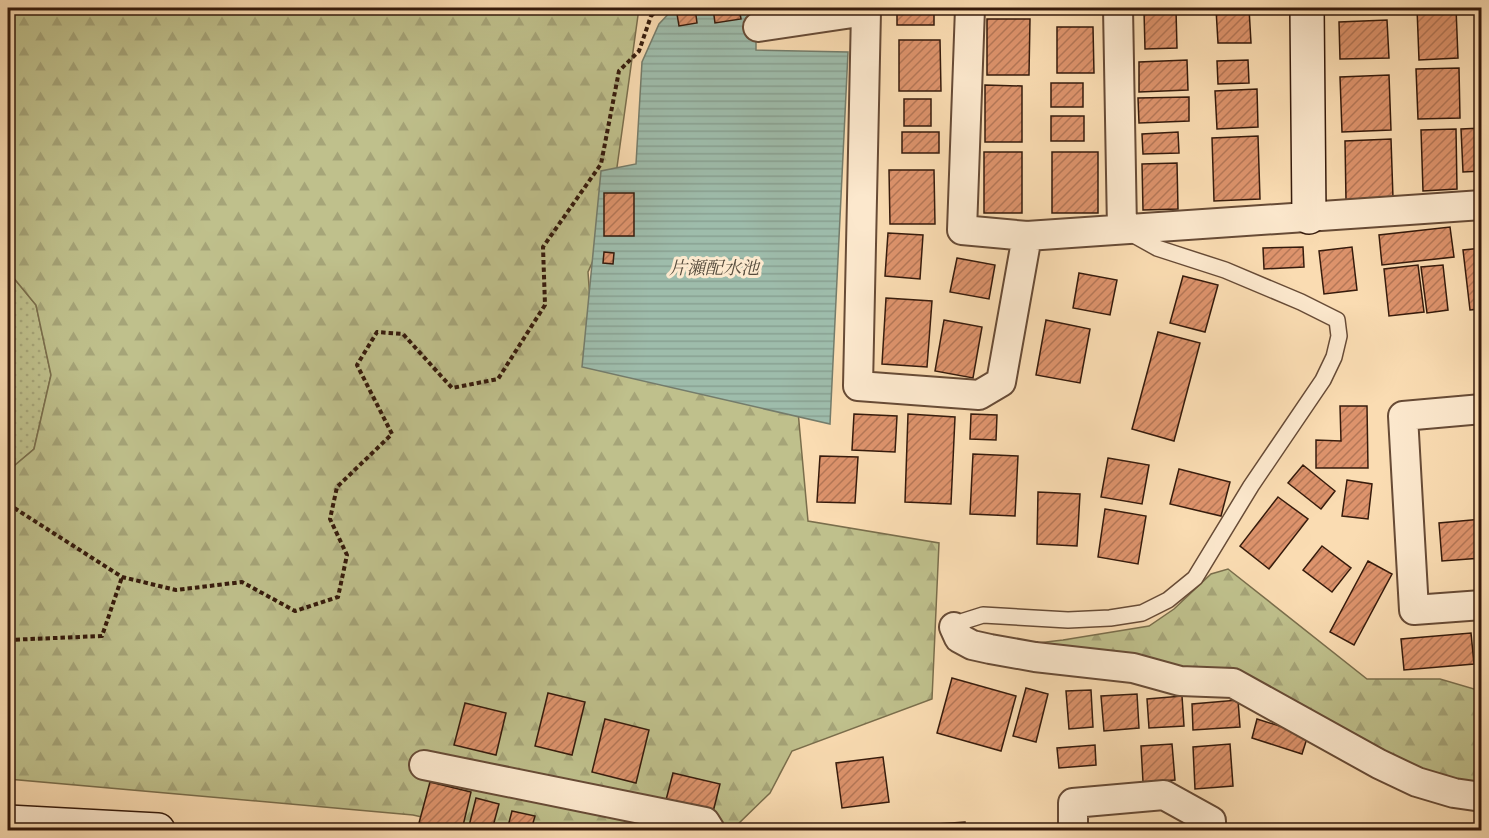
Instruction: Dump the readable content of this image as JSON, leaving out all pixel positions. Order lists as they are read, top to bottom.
{
  "water": ["片瀬配水池"]
}
